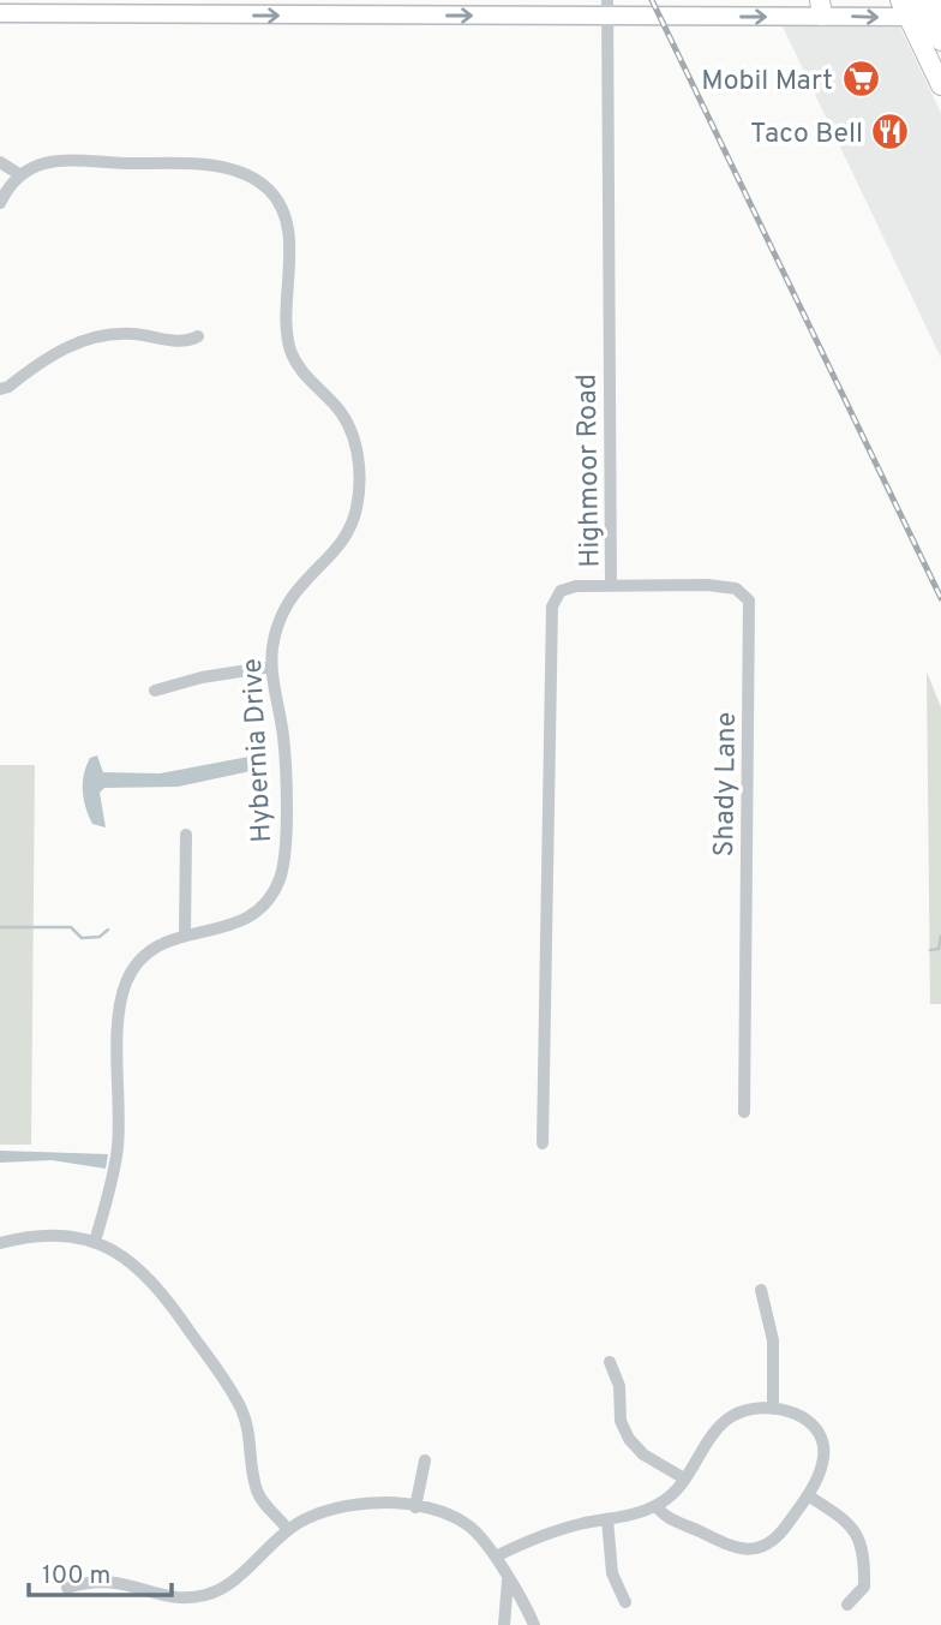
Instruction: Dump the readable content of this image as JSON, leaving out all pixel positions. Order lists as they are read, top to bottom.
{
  "streets": {
    "street": ["Highmoor Road", "Hybernia Drive", "Shady Lane"]
  },
  "crossings": [
    ["Highmoor Road", "Shady Lane"]
  ],
  "places": {
    "supermarket": ["Mobil Mart"],
    "restaurant": ["Taco Bell"]
  },
  "scale_bar": "100 m"
}
